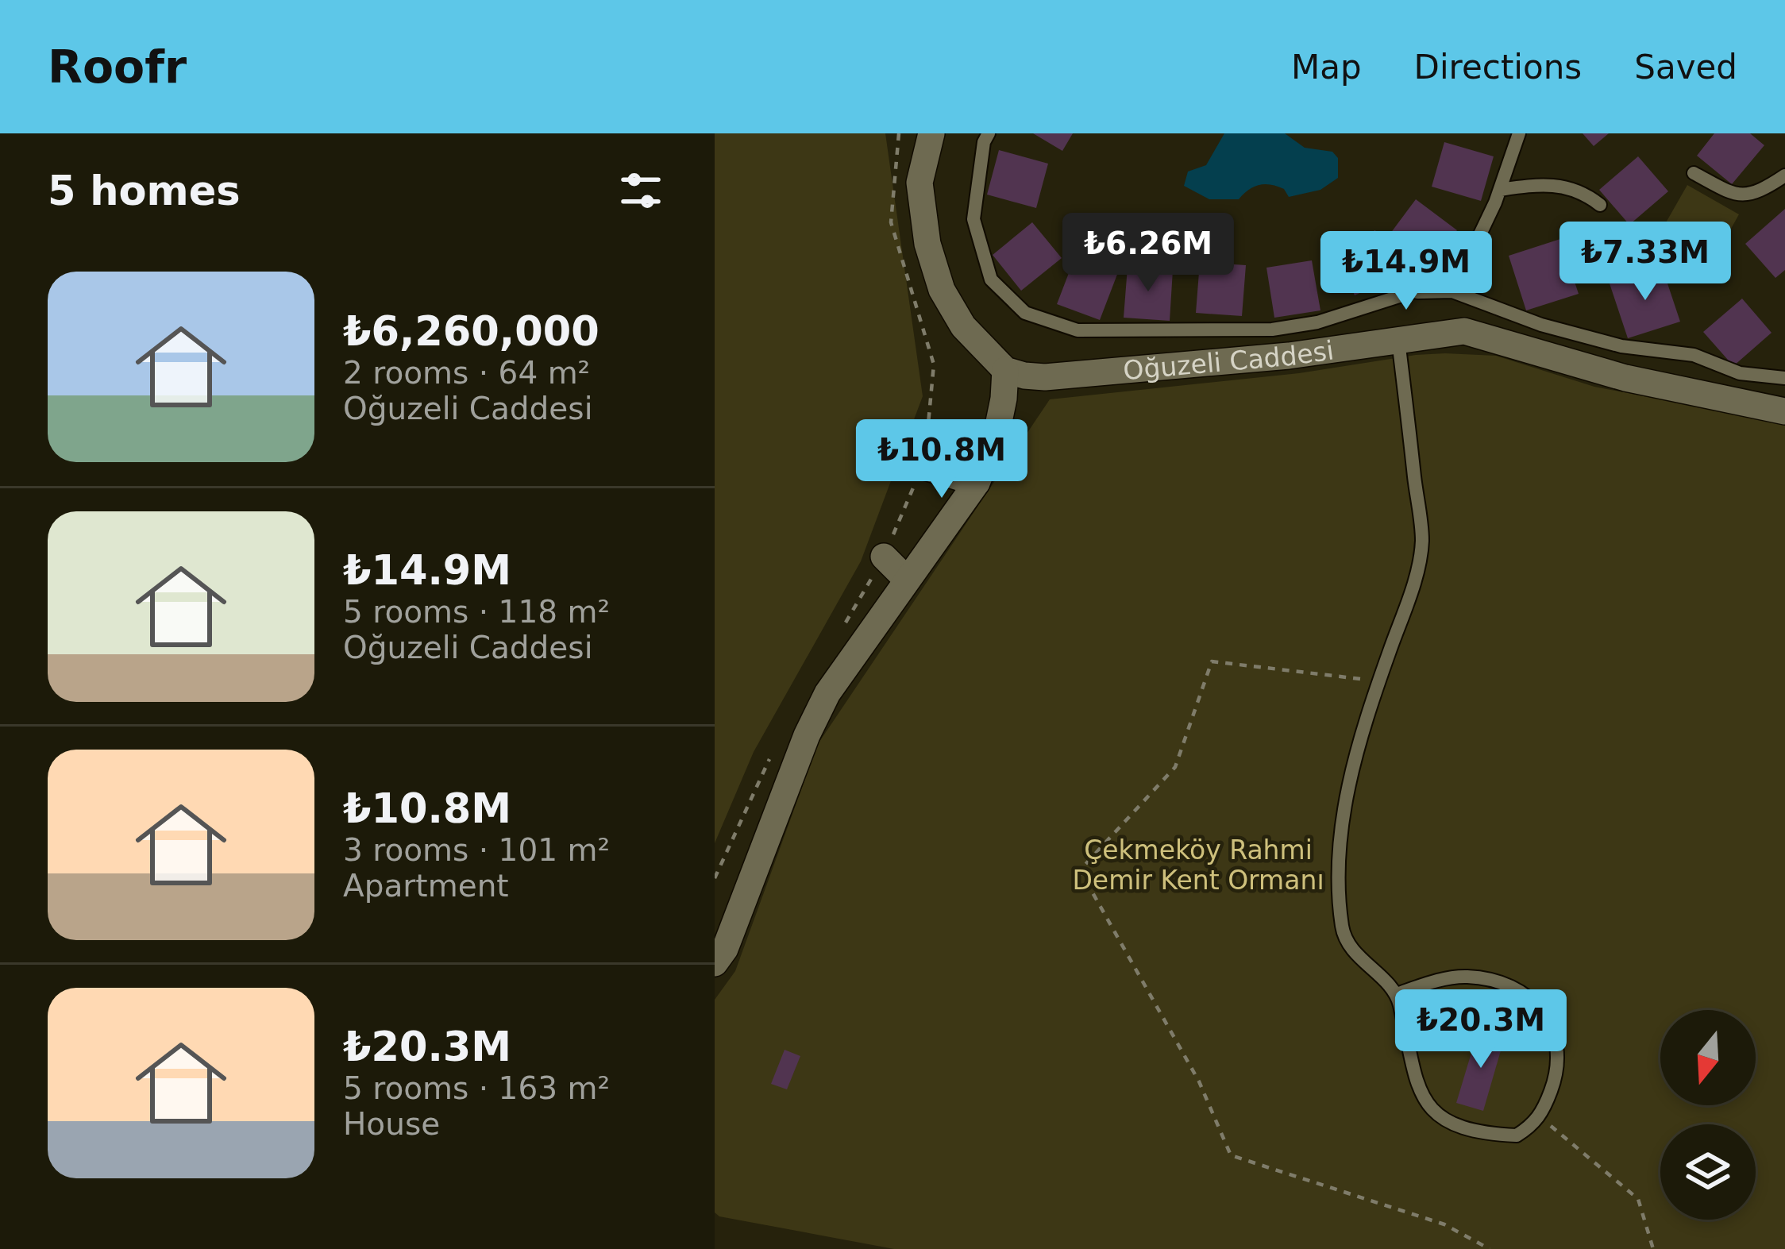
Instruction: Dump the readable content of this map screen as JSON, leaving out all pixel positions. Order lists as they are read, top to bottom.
{
  "streets": {
    "street": ["Oğuzeli Caddesi"]
  },
  "parks": ["Çekmeköy Rahmi Demir Kent Ormanı"],
  "north": "bottom",
  "page": {
    "header": "Roofr",
    "nav": ["Map", "Directions", "Saved"],
    "heading": "5 homes",
    "price": [
      "₺6.26M",
      "₺7.33M",
      "₺14.9M",
      "₺10.8M",
      "₺20.3M"
    ],
    "list": [
      {
        "name": "₺6,260,000",
        "note": "2 rooms · 64 m² · Oğuzeli Caddesi"
      },
      {
        "name": "₺14.9M",
        "note": "5 rooms · 118 m² · Oğuzeli Caddesi"
      },
      {
        "name": "₺10.8M",
        "note": "3 rooms · 101 m² · Apartment"
      },
      {
        "name": "₺20.3M",
        "note": "5 rooms · 163 m² · House"
      }
    ]
  }
}
